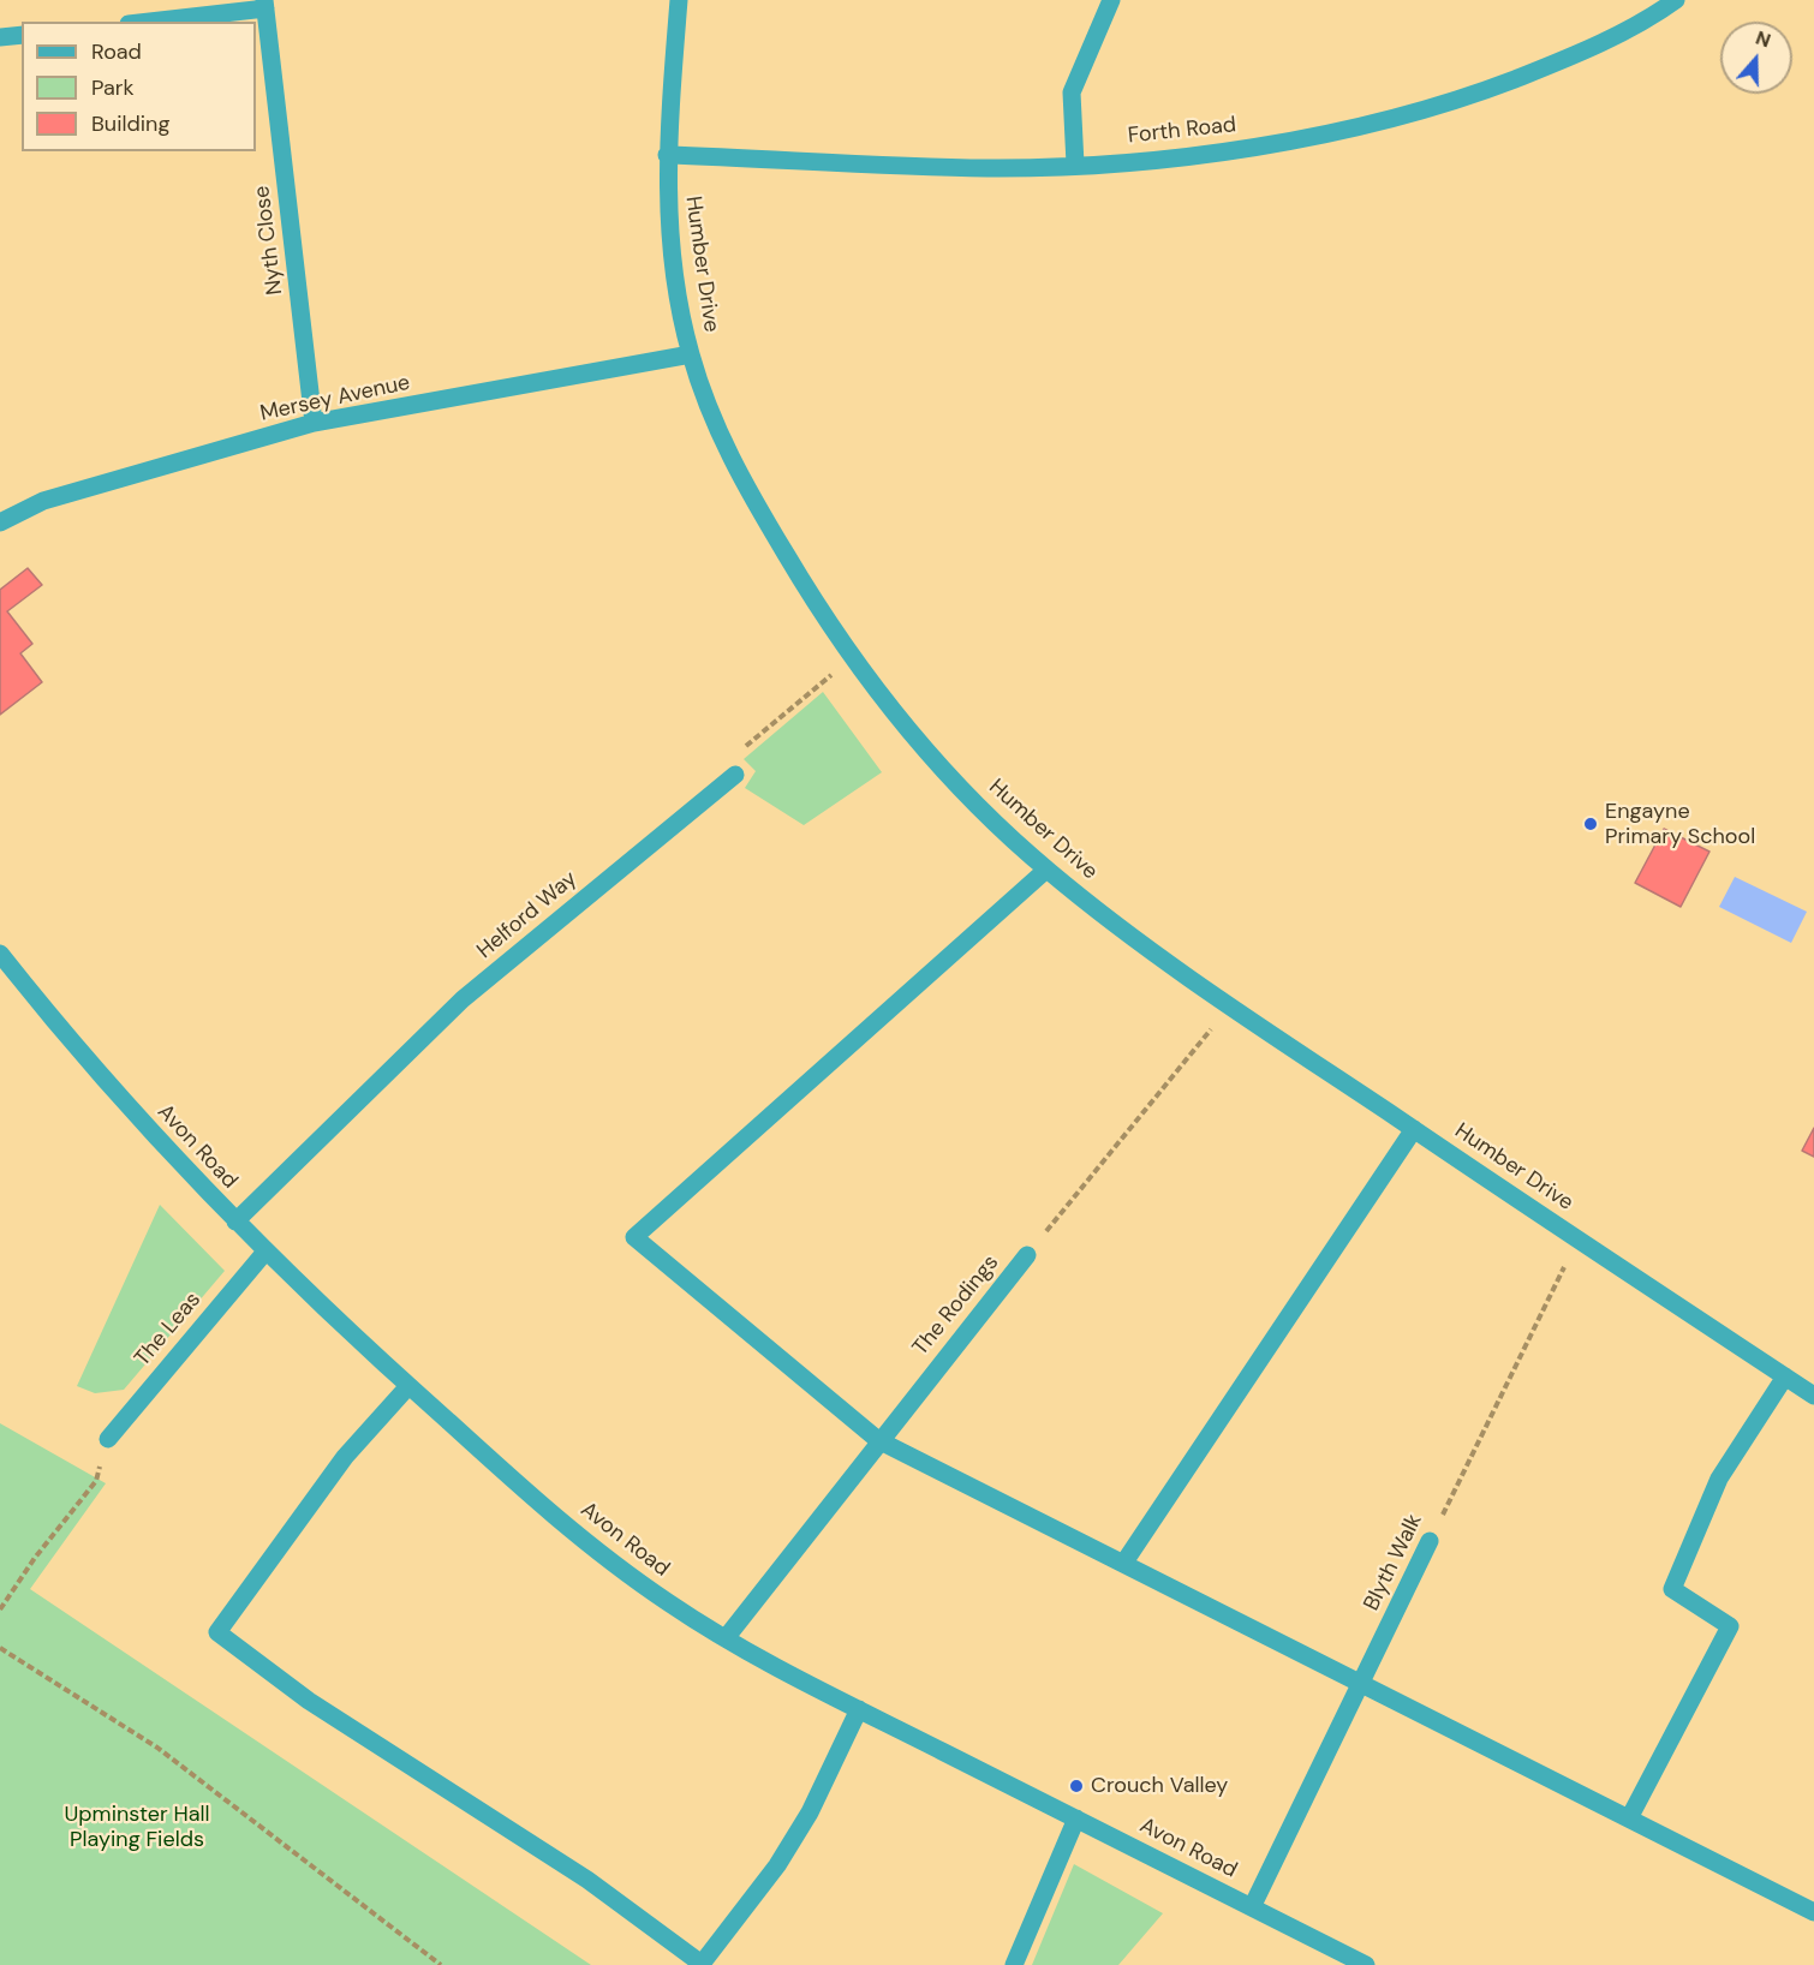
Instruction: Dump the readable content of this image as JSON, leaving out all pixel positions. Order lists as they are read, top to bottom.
{
  "streets": {
    "street": [
      "Forth Road",
      "Nyth Close",
      "Humber Drive",
      "Mersey Avenue",
      "Helford Way",
      "Avon Road",
      "The Rodings",
      "The Leas",
      "Blyth Walk"
    ]
  },
  "crossings": [
    ["Forth Road", "Humber Drive"],
    ["Nyth Close", "Mersey Avenue"],
    ["Humber Drive", "Mersey Avenue"],
    ["Humber Drive", "The Rodings"],
    ["Humber Drive", "Blyth Walk"],
    ["Helford Way", "Avon Road"],
    ["Avon Road", "The Rodings"],
    ["Avon Road", "The Leas"],
    ["Avon Road", "Blyth Walk"]
  ],
  "parks": ["Upminster Hall Playing Fields"],
  "places": ["Engayne Primary School", "Crouch Valley"],
  "legend": ["Road", "Park", "Building"],
  "north": "top"
}
